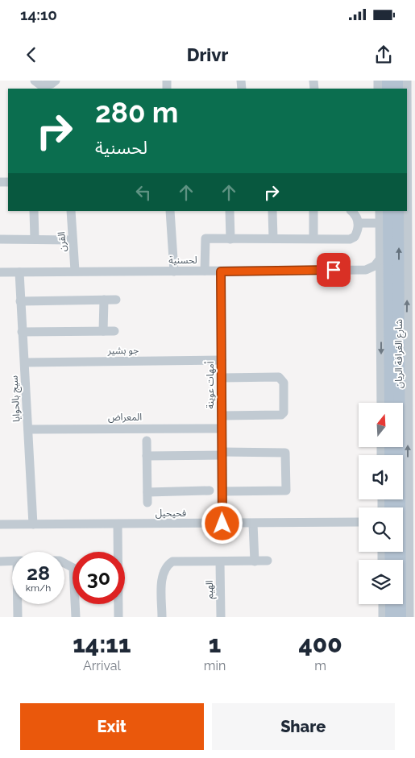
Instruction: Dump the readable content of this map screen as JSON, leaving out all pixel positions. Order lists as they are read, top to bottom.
{
  "streets": {
    "main road": ["شارع الغرافة الريان"],
    "street": [
      "القرن",
      "لحسنية",
      "جو بشير",
      "أمهات عوينة",
      "سيج بالحوايا",
      "المعراض",
      "فحيحيل",
      "الهيم"
    ]
  },
  "crossings": [
    ["القرن", "لحسنية"],
    ["لحسنية", "أمهات عوينة"],
    ["لحسنية", "سيج بالحوايا"],
    ["جو بشير", "أمهات عوينة"],
    ["جو بشير", "سيج بالحوايا"],
    ["أمهات عوينة", "المعراض"],
    ["أمهات عوينة", "فحيحيل"],
    ["سيج بالحوايا", "المعراض"],
    ["سيج بالحوايا", "فحيحيل"]
  ],
  "north": "top",
  "page": {
    "status": "14:10",
    "header": "Drivr",
    "turn": ["280 m", "لحسنية"],
    "speed": "28 km/h",
    "limit": "30",
    "eta": [
      "14:11",
      "Arrival",
      "1",
      "min",
      "400",
      "m"
    ],
    "buttons": ["Exit", "Share"]
  }
}
